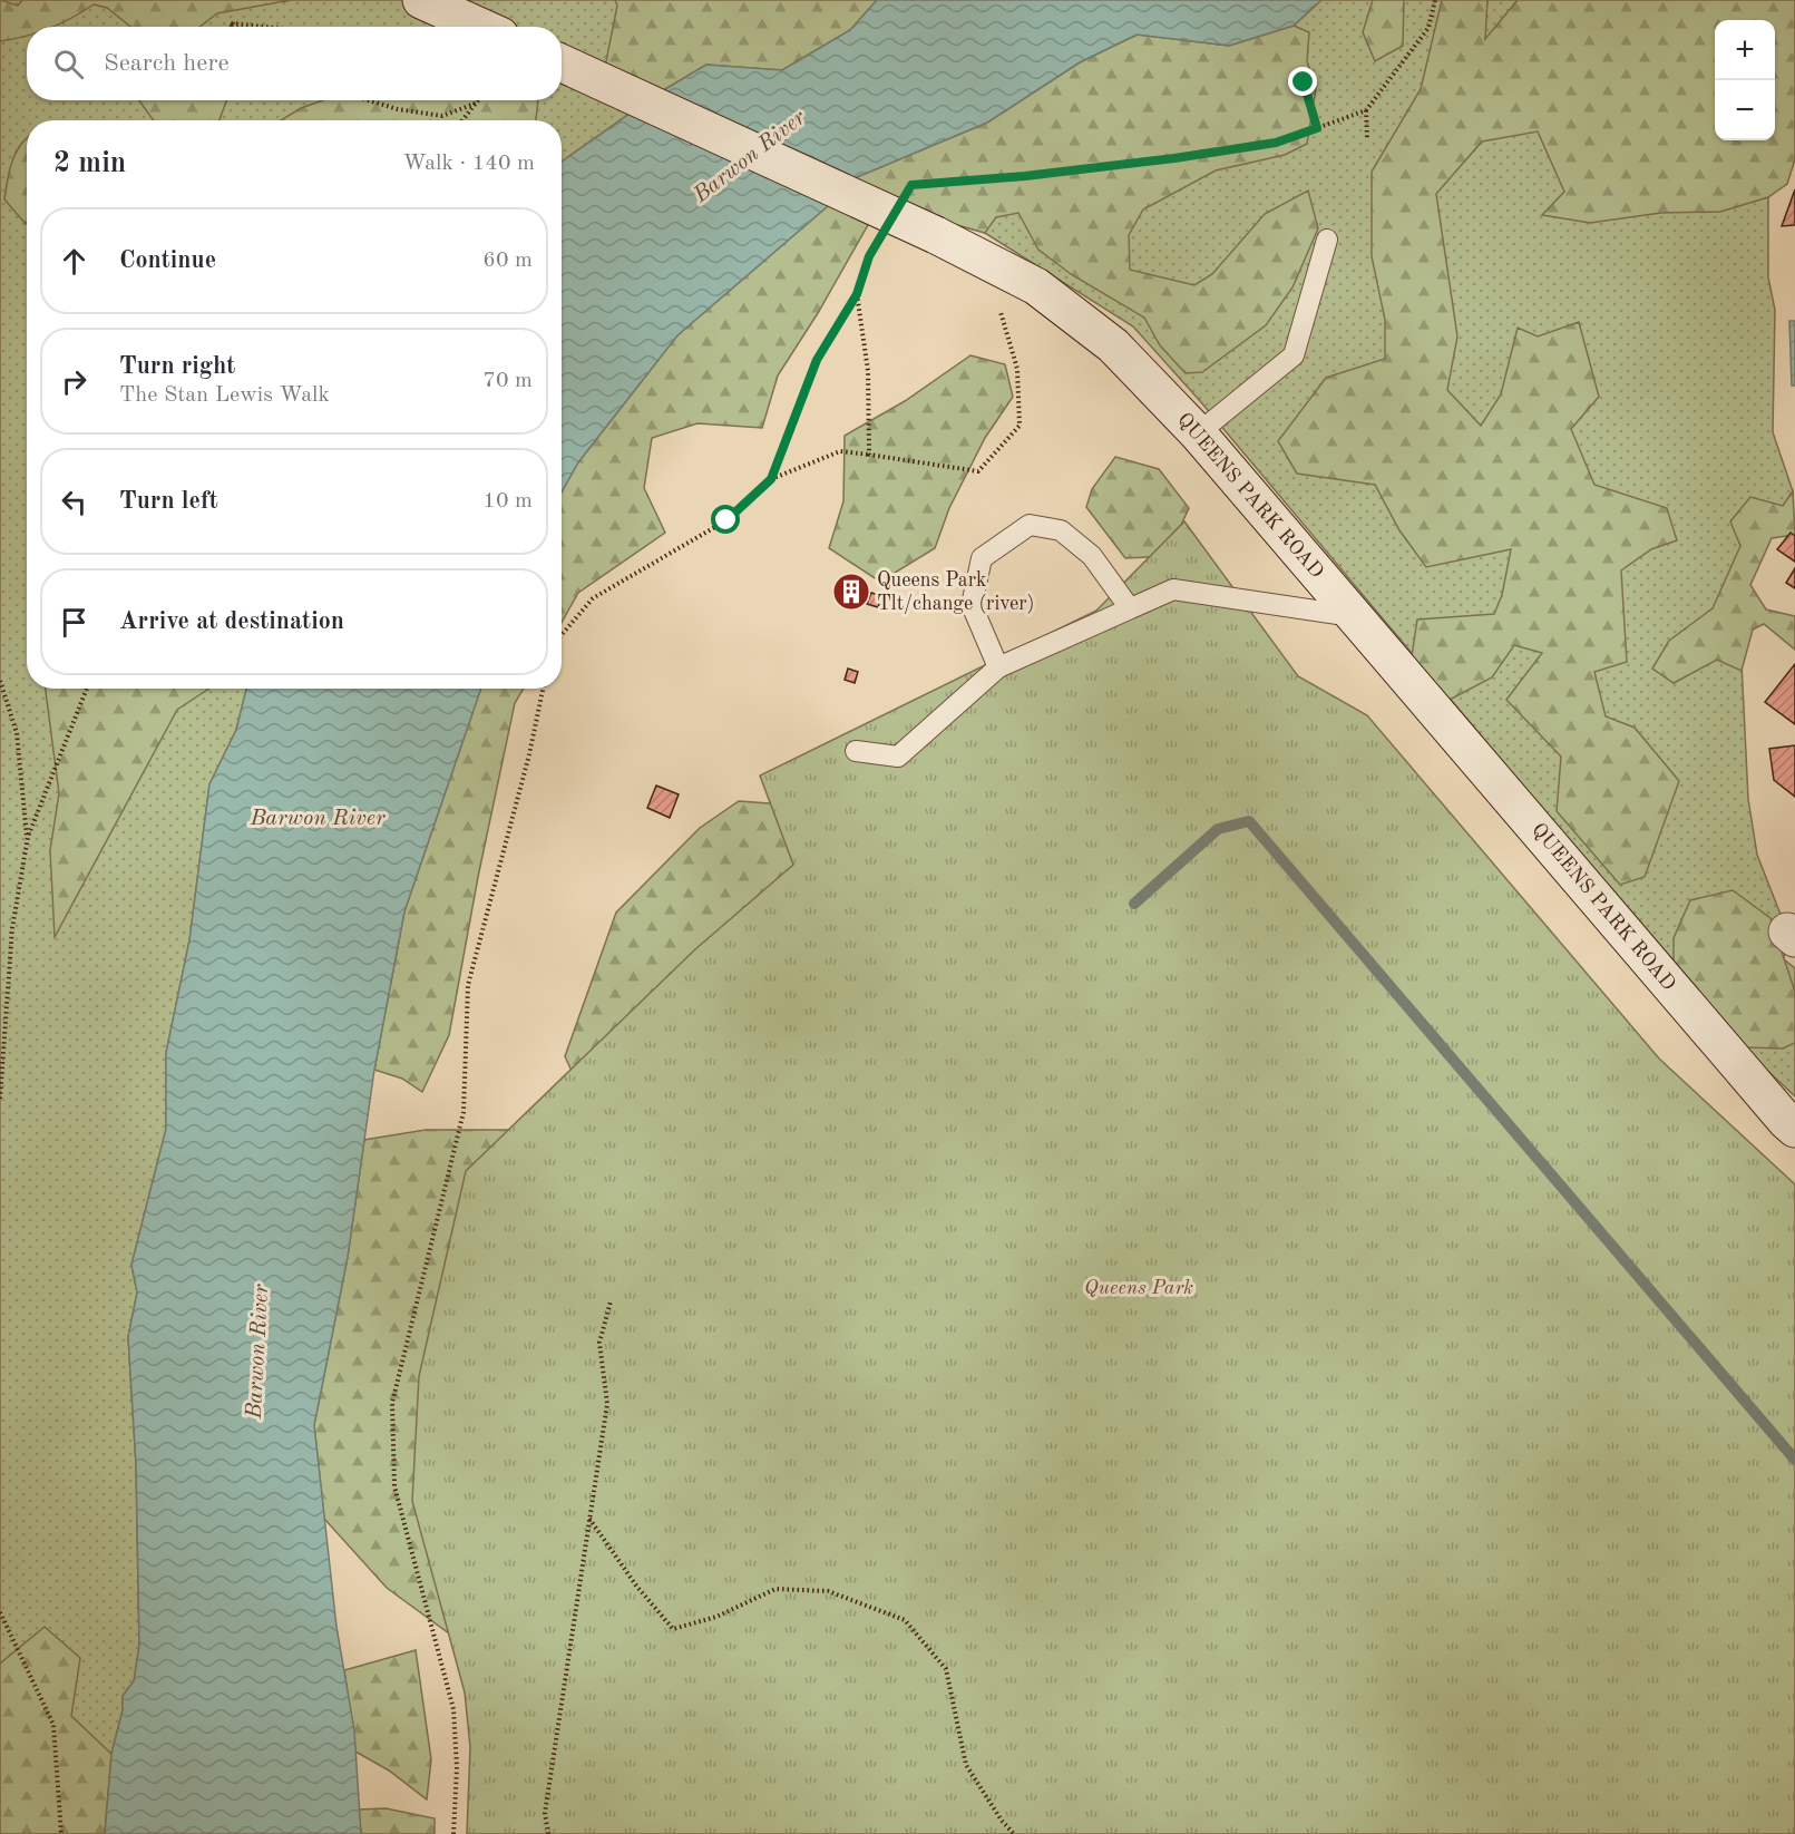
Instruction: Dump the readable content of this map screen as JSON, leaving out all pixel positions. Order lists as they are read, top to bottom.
{
  "streets": {
    "main road": ["QUEENS PARK ROAD"]
  },
  "water": ["Barwon River"],
  "parks": ["Queens Park"],
  "places": {
    "building": ["Queens Park Tlt/change (river)"]
  },
  "page": {
    "map_buttons": ["+", "−"],
    "search": "Search here",
    "heading": ["2 min", "Walk · 140 m"],
    "list": [
      ["Continue", "60 m"],
      ["Turn right", "The Stan Lewis Walk", "70 m"],
      ["Turn left", "10 m"],
      "Arrive at destination"
    ]
  }
}
